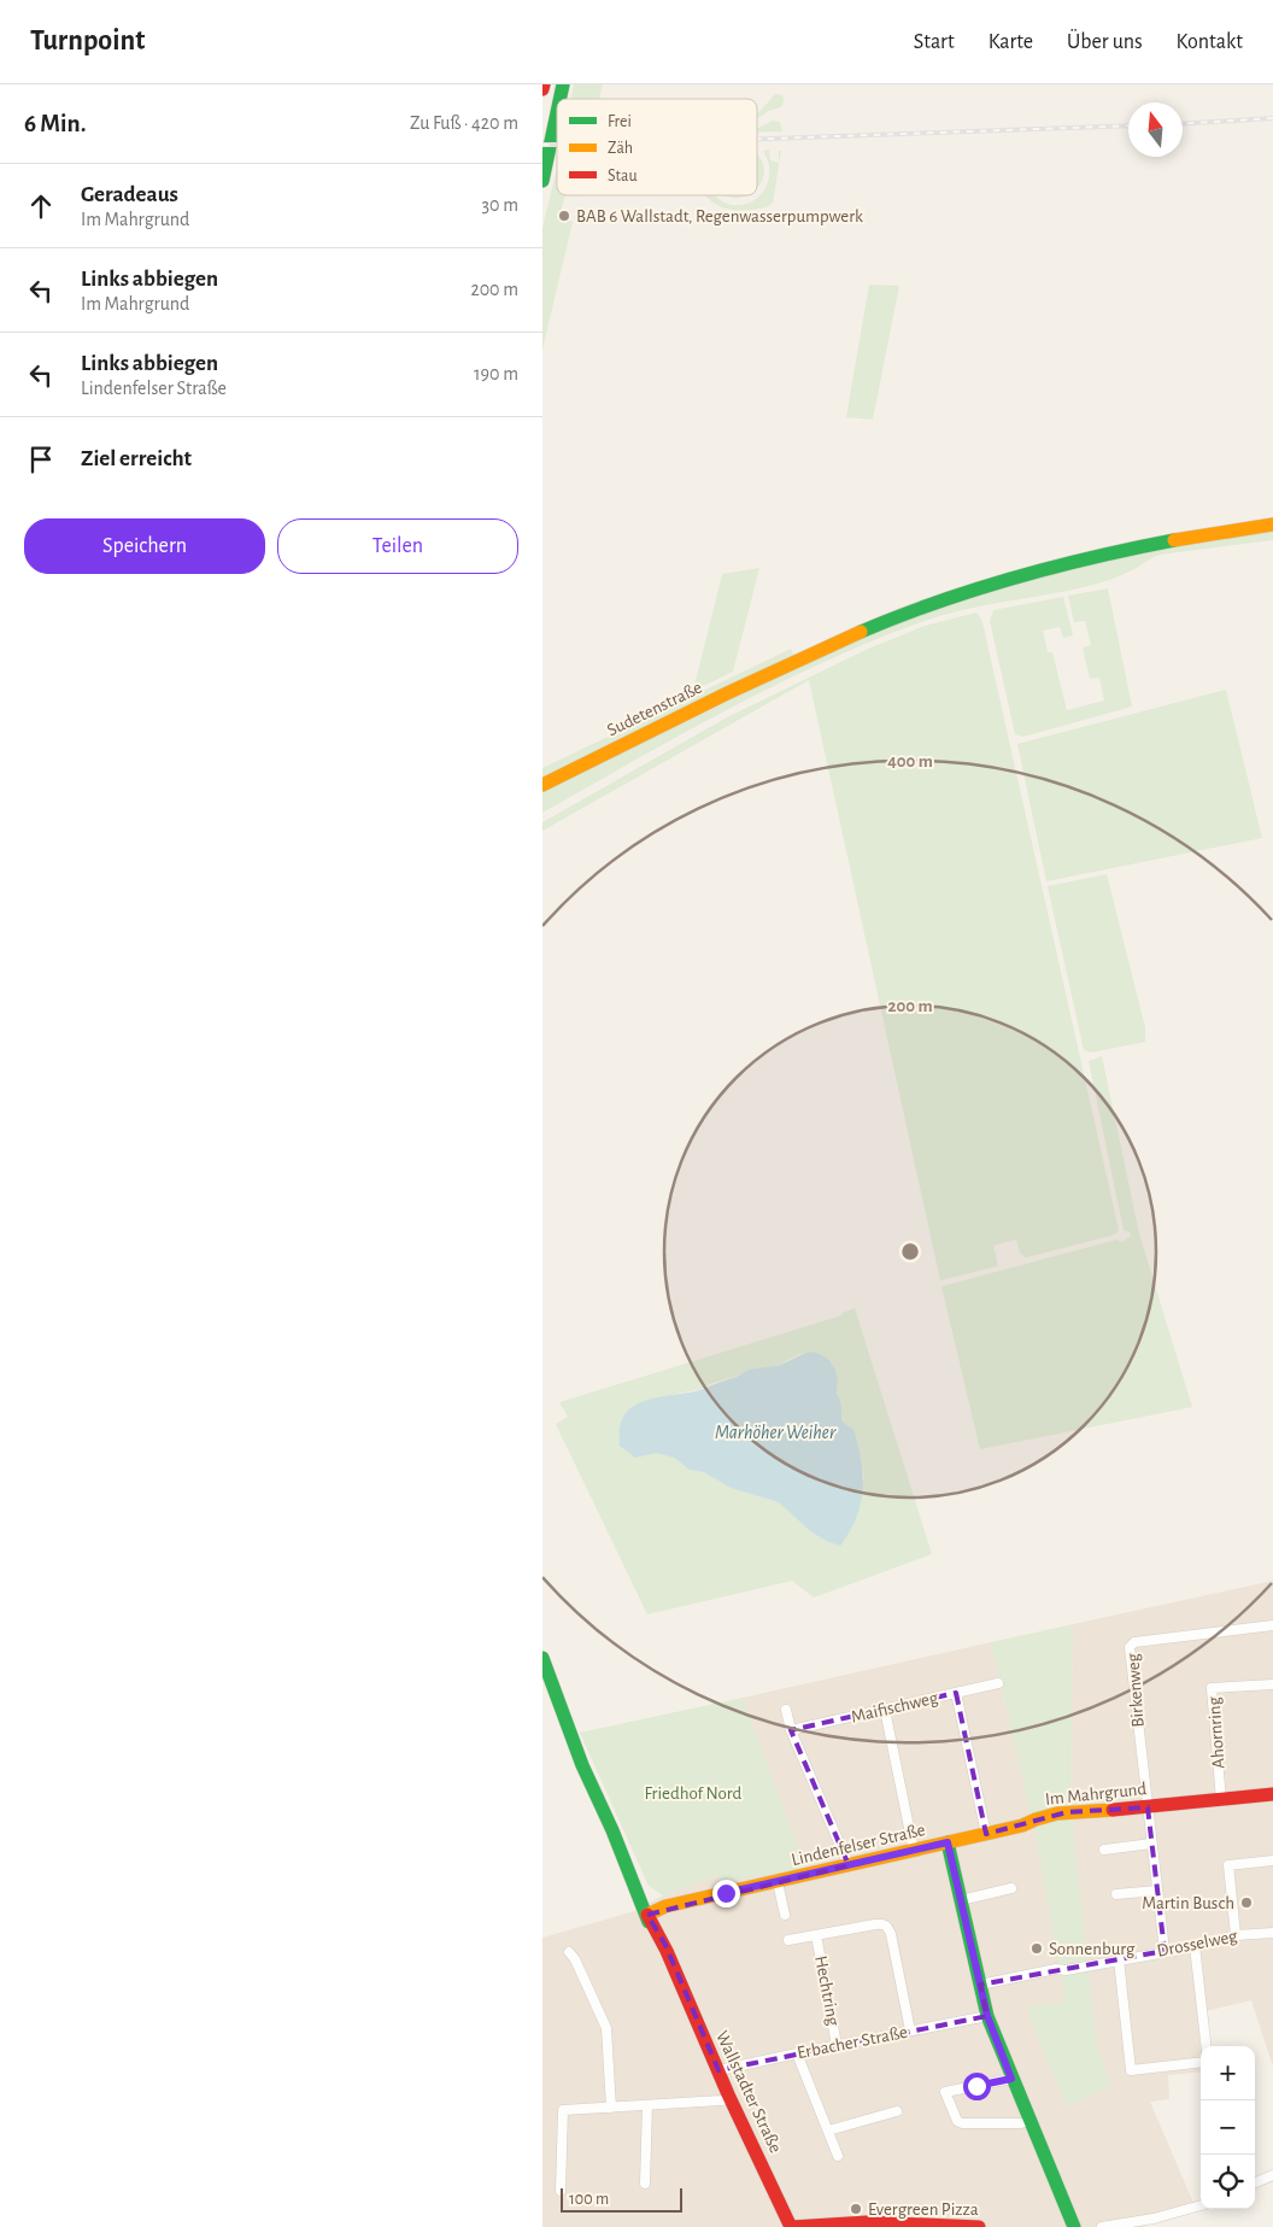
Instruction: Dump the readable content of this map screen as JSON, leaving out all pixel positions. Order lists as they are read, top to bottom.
{
  "streets": {
    "main road": [
      "Sudetenstraße",
      "Im Mahrgrund",
      "Lindenfelser Straße",
      "Wallstadter Straße"
    ],
    "street": [
      "Birkenweg",
      "Maifischweg",
      "Ahornring",
      "Drosselweg",
      "Hechtring",
      "Erbacher Straße"
    ]
  },
  "crossings": [
    ["Birkenweg", "Im Mahrgrund"],
    ["Ahornring", "Im Mahrgrund"],
    ["Im Mahrgrund", "Lindenfelser Straße"],
    ["Lindenfelser Straße", "Wallstadter Straße"],
    ["Hechtring", "Erbacher Straße"],
    ["Erbacher Straße", "Wallstadter Straße"]
  ],
  "water": ["Marhöher Weiher"],
  "parks": ["Friedhof Nord"],
  "places": [
    "BAB 6 Wallstadt, Regenwasserpumpwerk",
    "Martin Busch",
    "Sonnenburg",
    "Evergreen Pizza"
  ],
  "legend": ["Frei", "Zäh", "Stau"],
  "scale_bar": "100 m",
  "north": "top",
  "page": {
    "header": "Turnpoint",
    "nav": [
      "Start",
      "Karte",
      "Über uns",
      "Kontakt"
    ],
    "heading": ["6 Min.", "Zu Fuß · 420 m"],
    "list": [
      ["Geradeaus", "Im Mahrgrund", "30 m"],
      ["Links abbiegen", "Im Mahrgrund", "200 m"],
      ["Links abbiegen", "Lindenfelser Straße", "190 m"],
      "Ziel erreicht"
    ],
    "buttons": ["Speichern", "Teilen"],
    "map_buttons": ["+", "−"],
    "scale": "100 m"
  },
  "rings": ["400 m", "200 m"]
}
